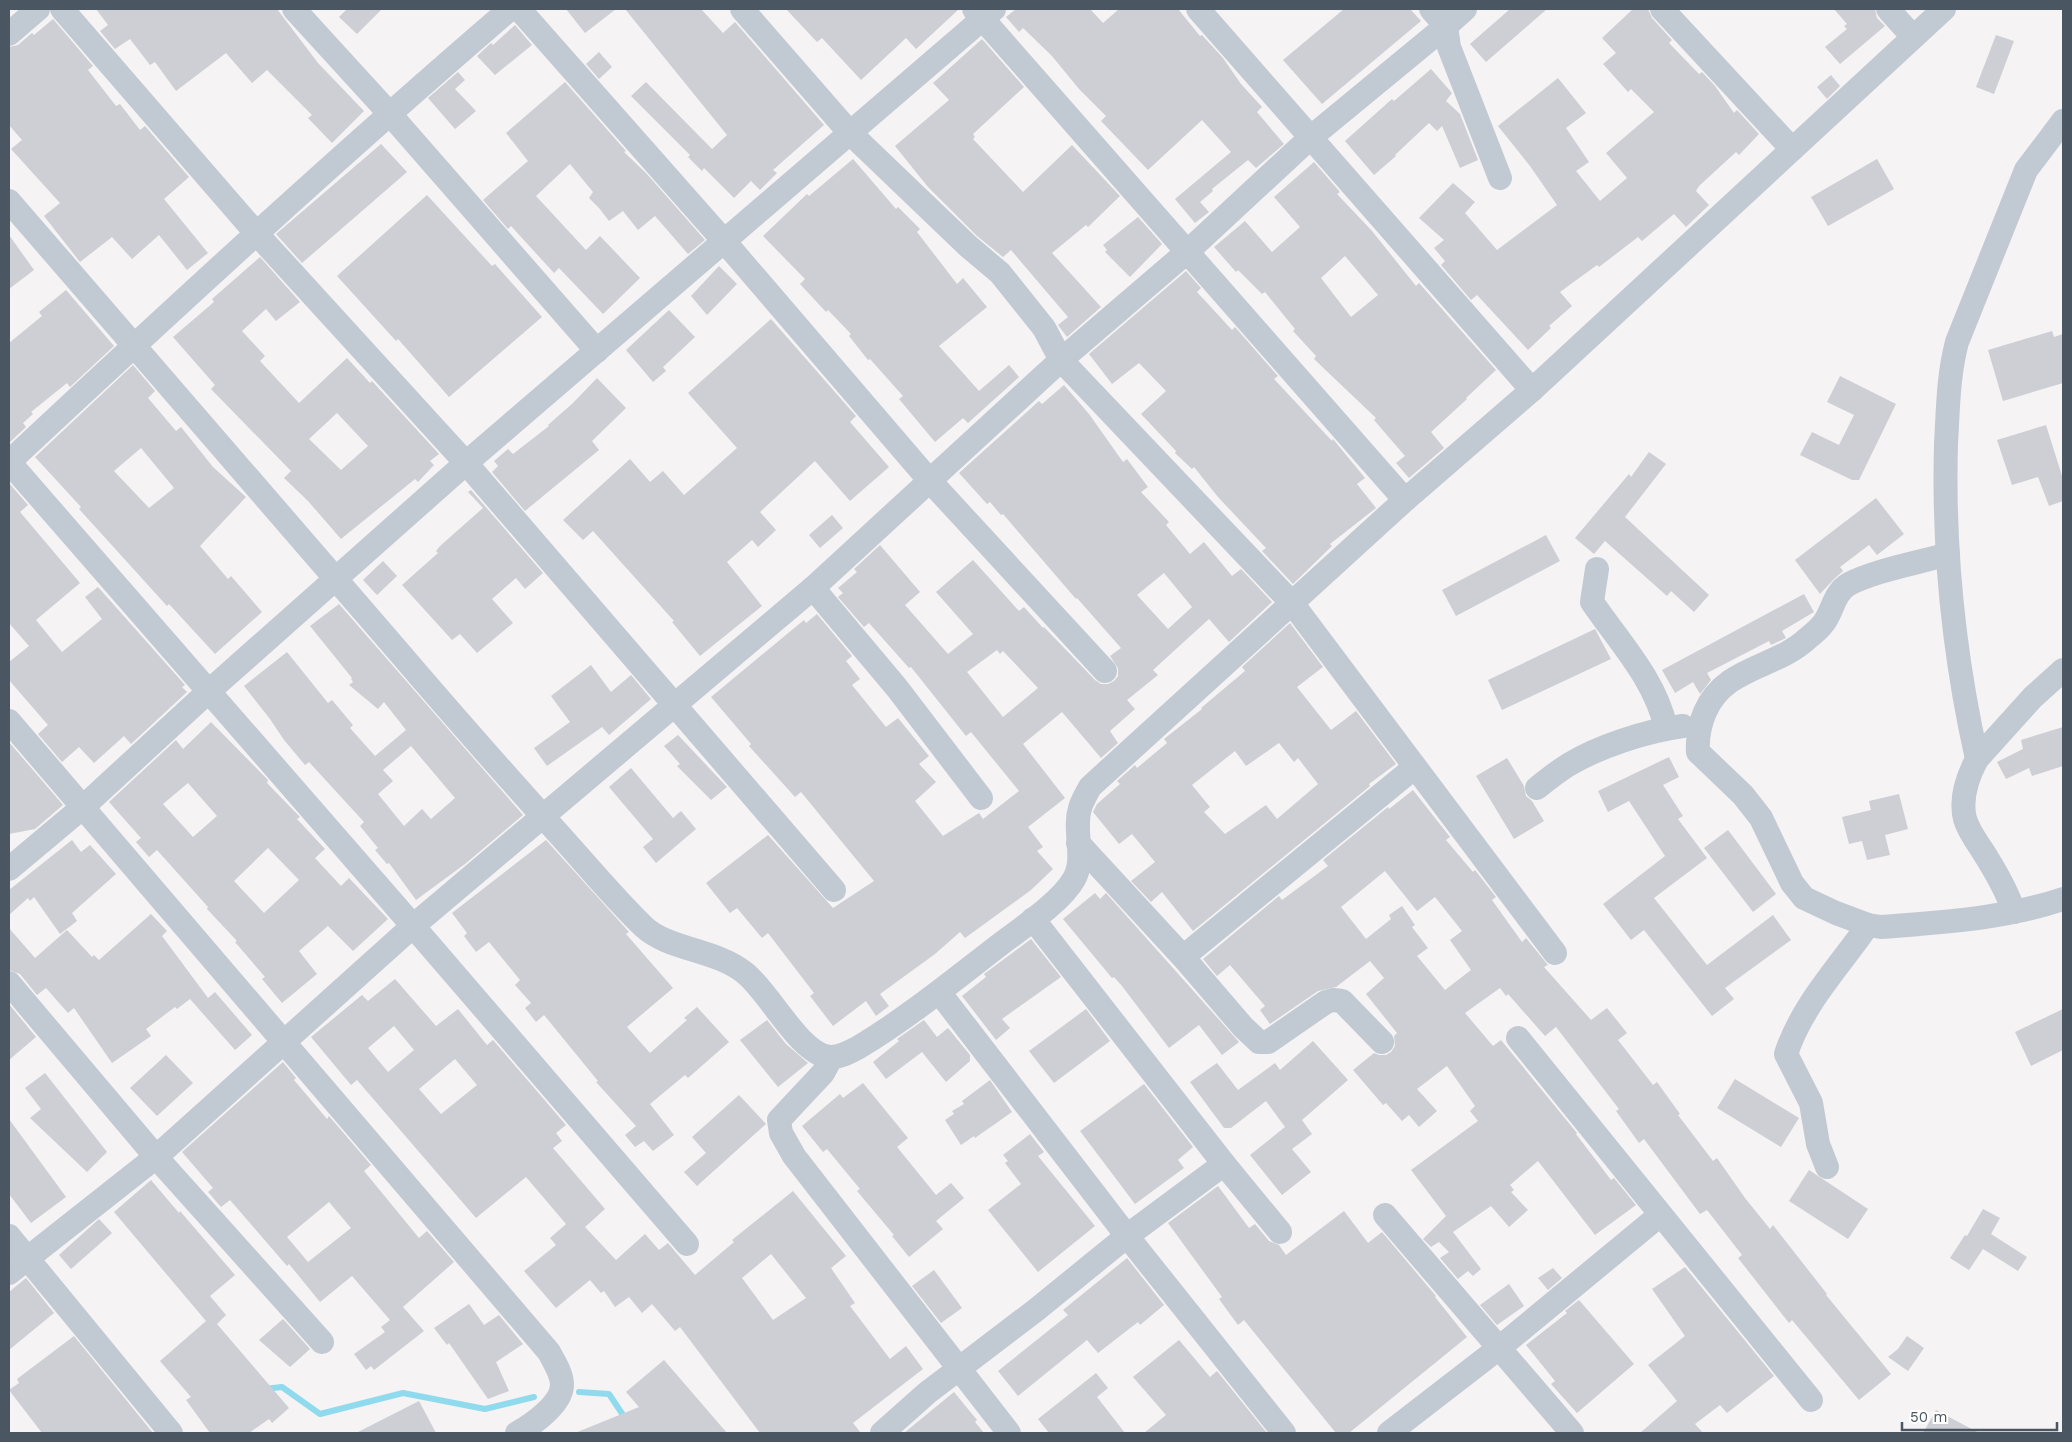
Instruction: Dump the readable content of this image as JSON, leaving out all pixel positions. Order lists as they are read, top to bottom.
{
  "scale_bar": "50 m"
}
